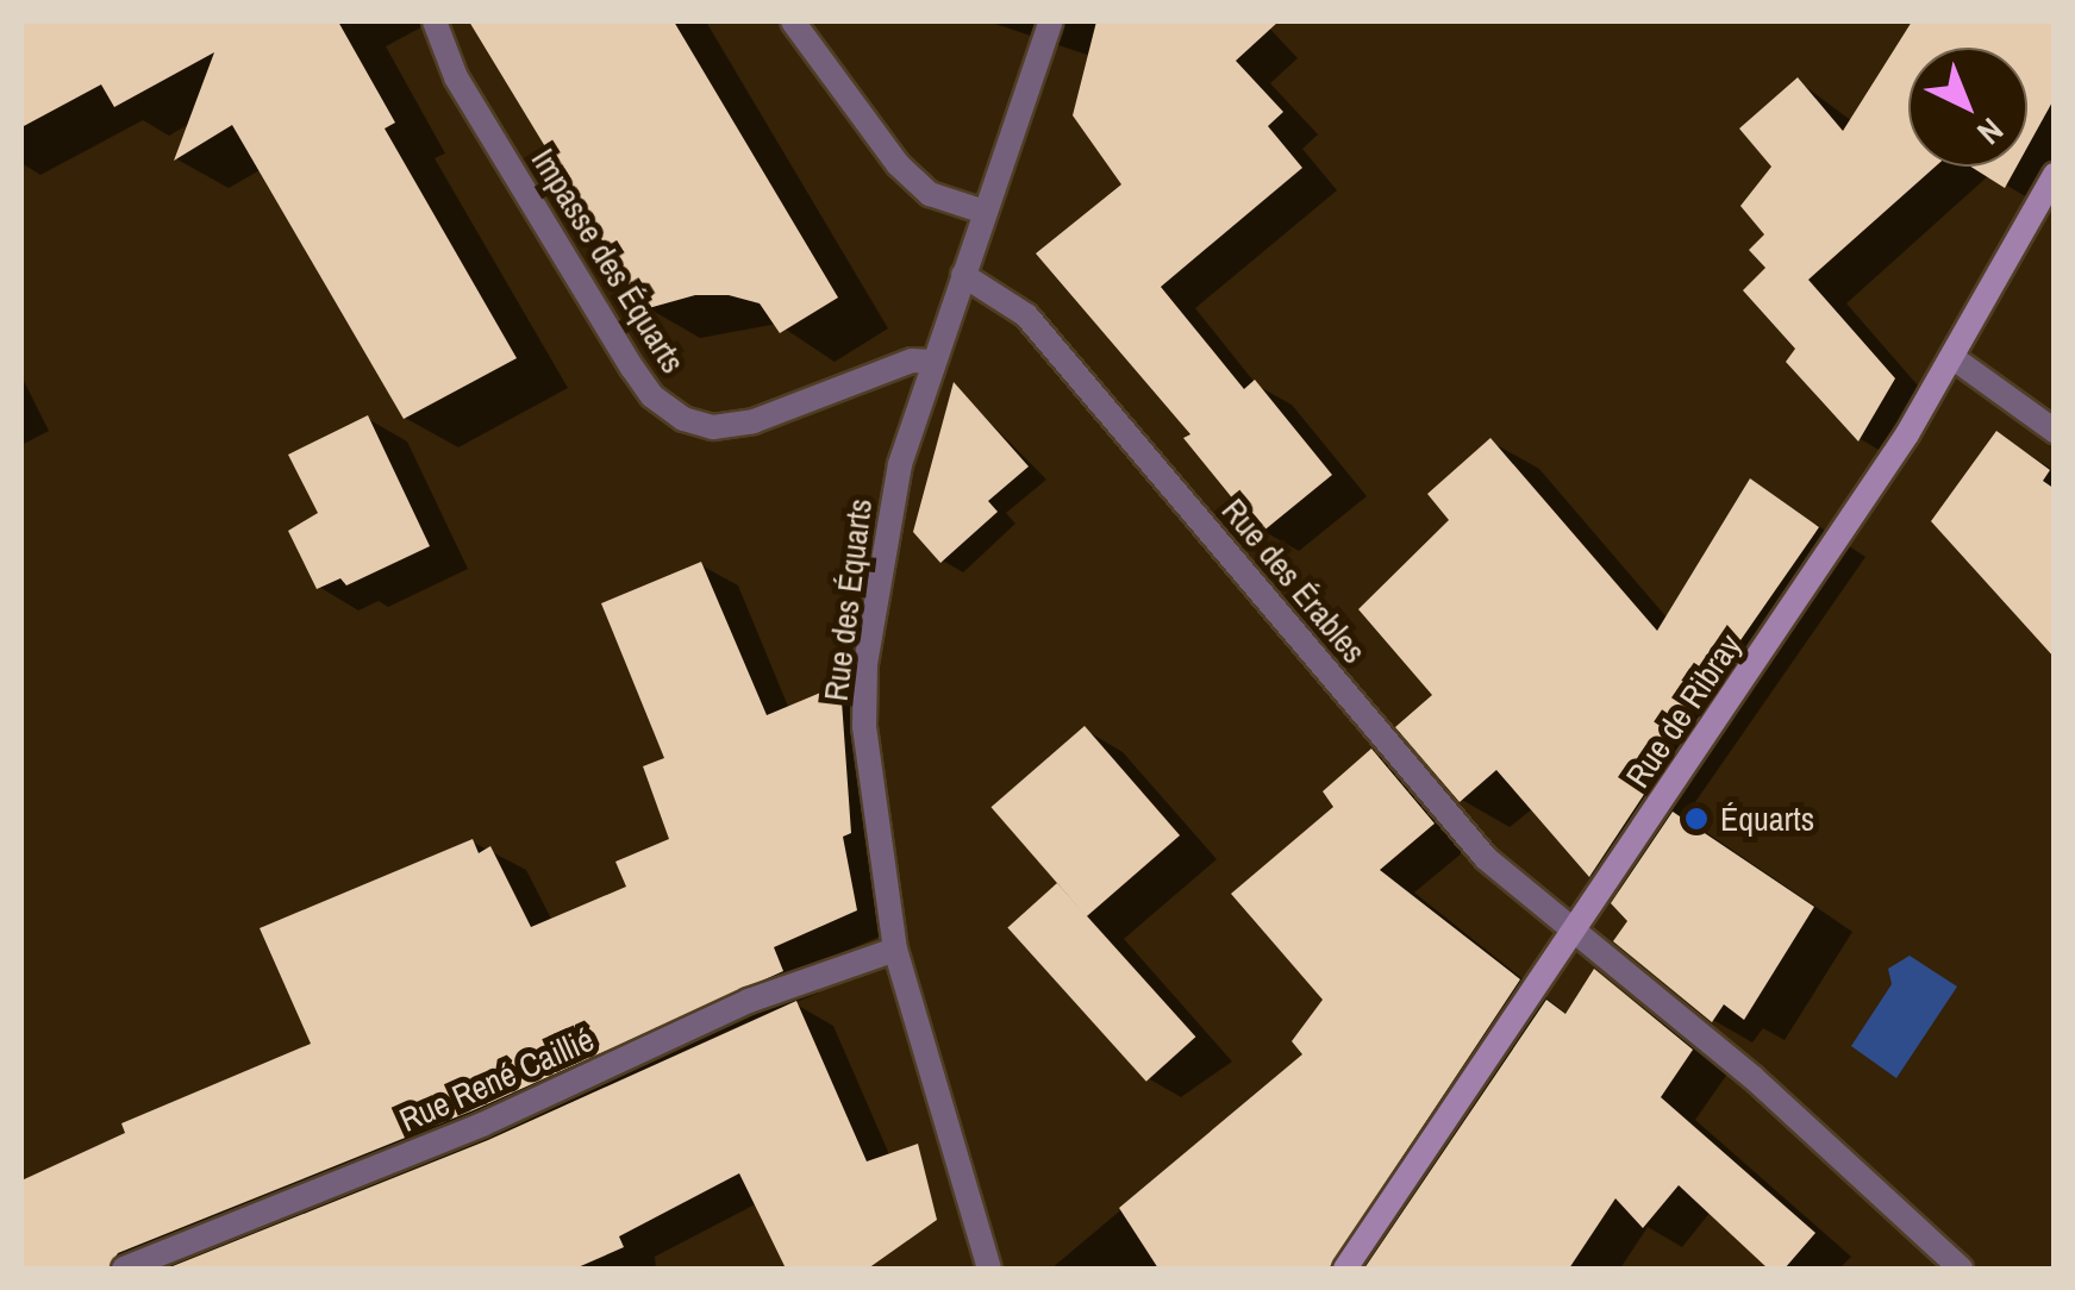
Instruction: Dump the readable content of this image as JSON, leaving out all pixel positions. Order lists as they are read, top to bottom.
{
  "streets": {
    "street": [
      "Impasse des Équarts",
      "Rue des Érables",
      "Rue des Équarts",
      "Rue de Ribray",
      "Rue René Caillié"
    ]
  },
  "crossings": [
    ["Impasse des Équarts", "Rue des Équarts"],
    ["Rue des Érables", "Rue des Équarts"],
    ["Rue des Érables", "Rue de Ribray"],
    ["Rue des Équarts", "Rue René Caillié"]
  ],
  "places": ["Équarts"],
  "north": "bottom right"
}
